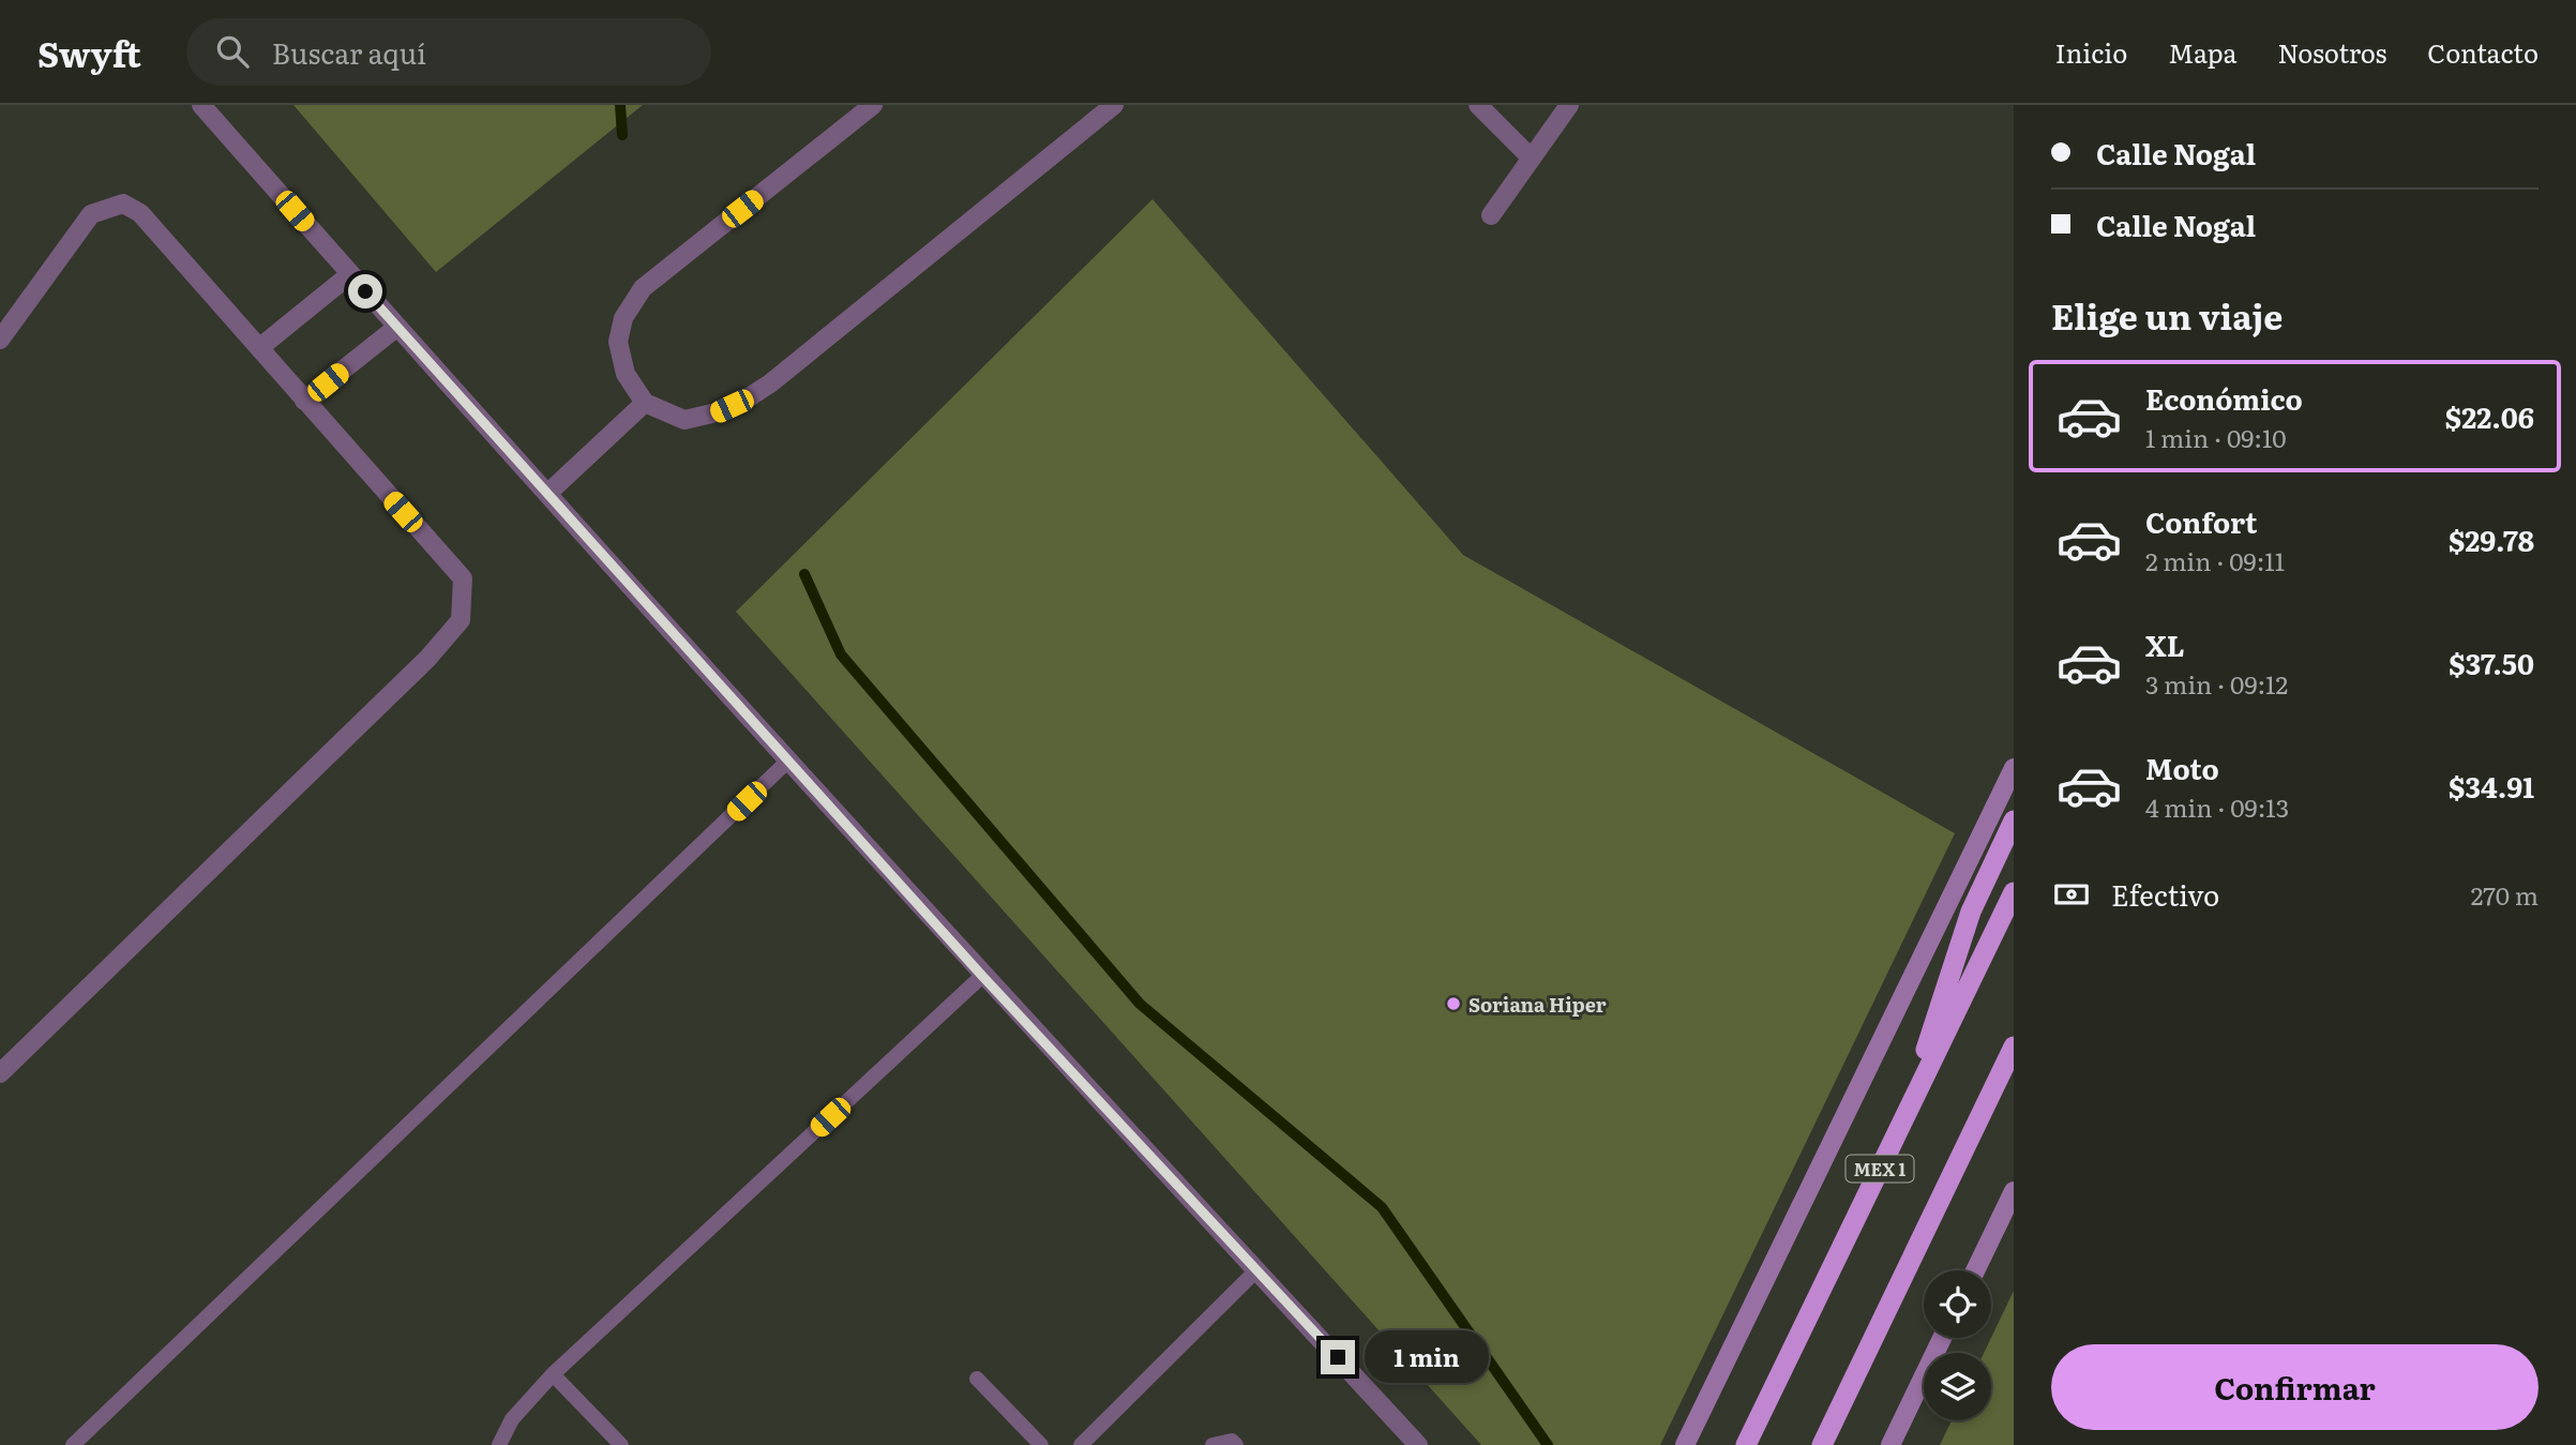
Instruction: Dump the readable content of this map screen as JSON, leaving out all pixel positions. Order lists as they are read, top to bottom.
{
  "streets": {
    "highway": ["MEX 1"]
  },
  "places": ["Soriana Hiper"],
  "page": {
    "header": "Swyft",
    "search": "Buscar aquí",
    "nav": [
      "Inicio",
      "Mapa",
      "Nosotros",
      "Contacto"
    ],
    "banner": ["Calle Nogal", "Calle Nogal"],
    "heading": "Elige un viaje",
    "list": [
      {
        "name": "Económico",
        "note": "1 min · 09:10",
        "value": "$22.06"
      },
      {
        "name": "Confort",
        "note": "2 min · 09:11",
        "value": "$29.78"
      },
      {
        "name": "XL",
        "note": "3 min · 09:12",
        "value": "$37.50"
      },
      {
        "name": "Moto",
        "note": "4 min · 09:13",
        "value": "$34.91"
      }
    ],
    "pay": ["Efectivo", "270 m"],
    "buttons": "Confirmar",
    "bubble": "1 min"
  }
}
